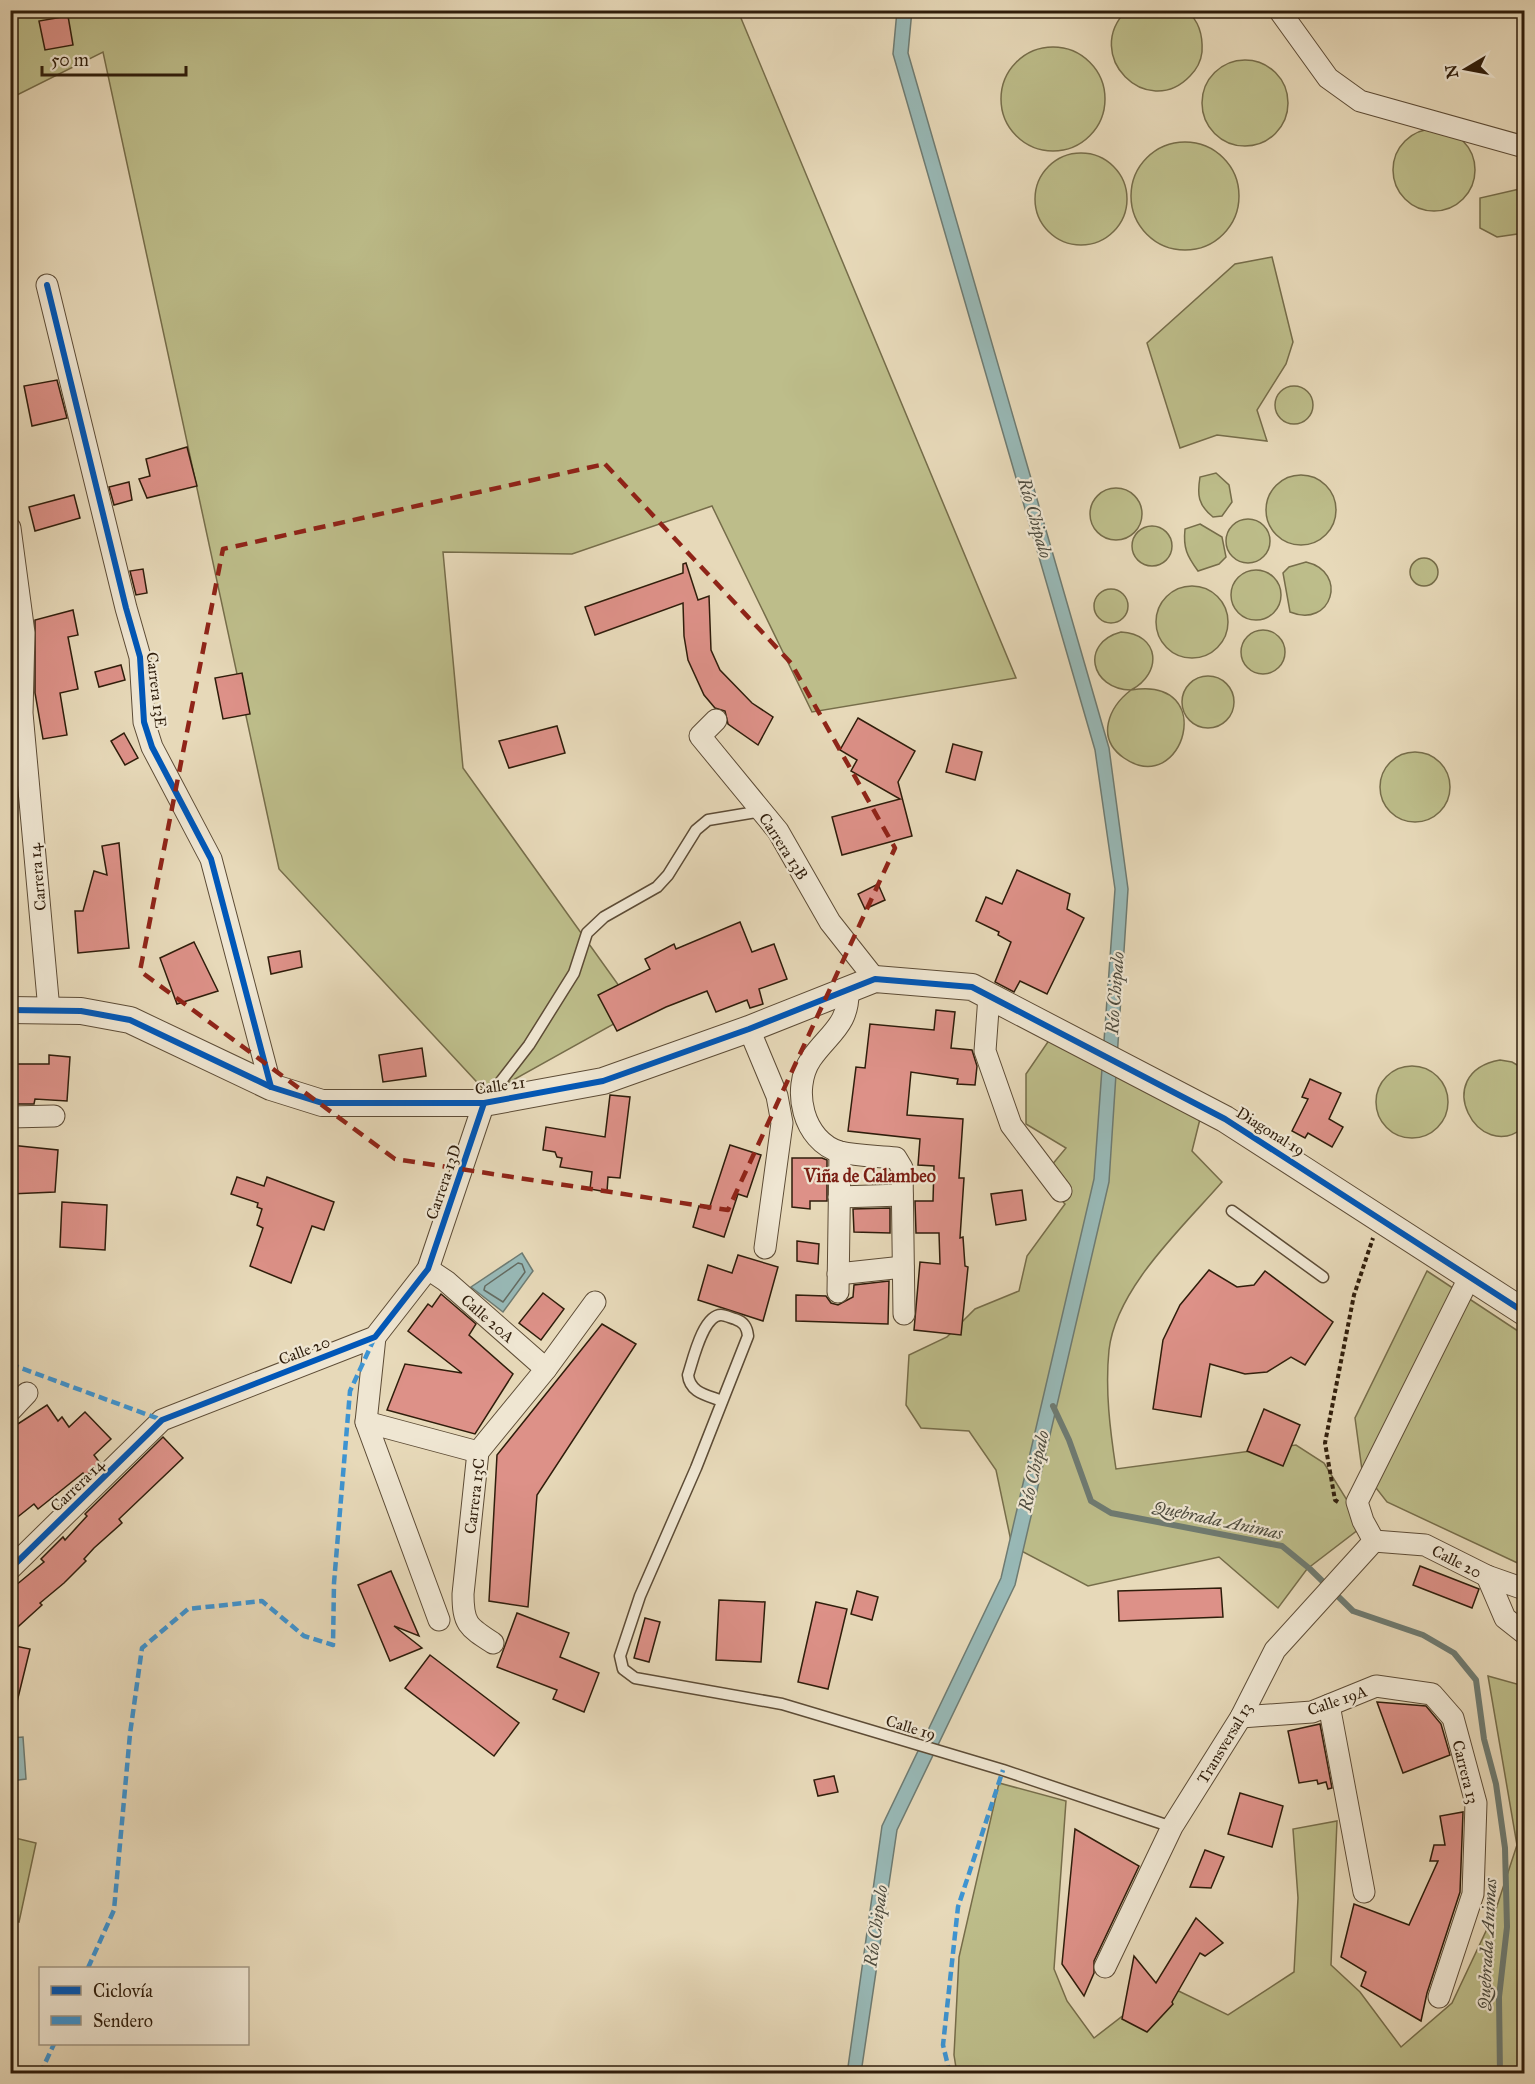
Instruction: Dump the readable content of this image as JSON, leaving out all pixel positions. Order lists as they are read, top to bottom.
{
  "streets": {
    "street": [
      "Carrera 13E",
      "Carrera 13B",
      "Carrera 14",
      "Calle 21",
      "Diagonal 19",
      "Carrera 13D",
      "Calle 20A",
      "Calle 20",
      "Carrera 13C",
      "Calle 19A",
      "Transversal 13",
      "Carrera 13"
    ],
    "lane": ["Calle 19"]
  },
  "crossings": [
    ["Carrera 13E", "Calle 21"],
    ["Carrera 13B", "Calle 21"],
    ["Carrera 14", "Calle 21"],
    ["Carrera 14", "Calle 20"],
    ["Calle 21", "Diagonal 19"],
    ["Calle 21", "Carrera 13D"],
    ["Carrera 13D", "Calle 20A"],
    ["Calle 20A", "Carrera 13C"],
    ["Calle 20", "Transversal 13"],
    ["Calle 19A", "Transversal 13"],
    ["Calle 19A", "Carrera 13"],
    ["Calle 19", "Transversal 13"]
  ],
  "districts": ["Viña de Calambeo"],
  "water": ["Río Chipalo", "Quebrada Animas"],
  "legend": ["Ciclovía", "Sendero"],
  "scale_bar": "50 m",
  "north": "left"
}
